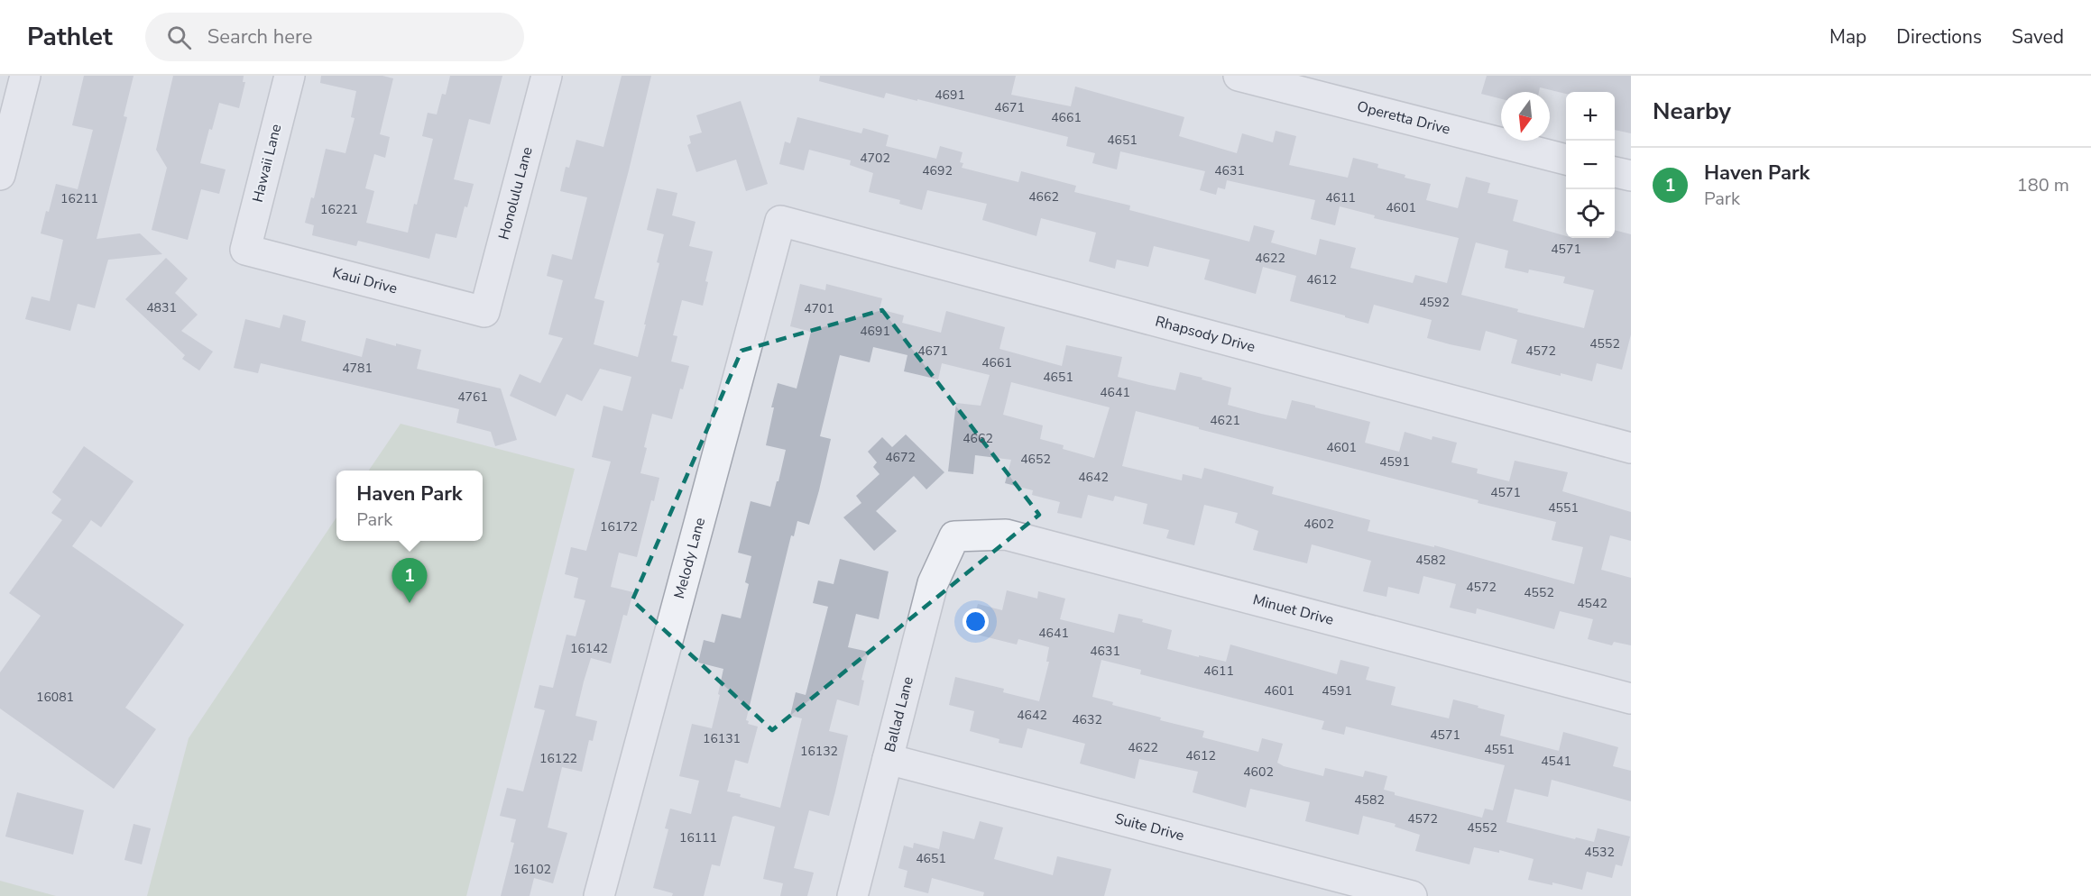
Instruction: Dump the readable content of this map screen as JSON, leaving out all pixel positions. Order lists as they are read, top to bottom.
{
  "streets": {
    "street": [
      "Operetta Drive",
      "Hawaii Lane",
      "Honolulu Lane",
      "Kaui Drive",
      "Rhapsody Drive",
      "Melody Lane",
      "Minuet Drive",
      "Ballad Lane",
      "Suite Drive"
    ]
  },
  "crossings": [
    ["Hawaii Lane", "Kaui Drive"],
    ["Honolulu Lane", "Kaui Drive"],
    ["Rhapsody Drive", "Melody Lane"],
    ["Minuet Drive", "Ballad Lane"],
    ["Ballad Lane", "Suite Drive"]
  ],
  "house_numbers": [
    "4691",
    "4671",
    "4661",
    "4651",
    "4702",
    "4692",
    "4631",
    "4662",
    "4611",
    "16211",
    "4601",
    "16221",
    "4571",
    "4622",
    "4612",
    "4592",
    "4831",
    "4701",
    "4691",
    "4552",
    "4671",
    "4572",
    "4661",
    "4781",
    "4651",
    "4641",
    "4761",
    "4621",
    "4662",
    "4601",
    "4672",
    "4652",
    "4591",
    "4642",
    "4571",
    "4551",
    "4602",
    "16172",
    "4582",
    "4572",
    "4552",
    "4542",
    "4641",
    "16142",
    "4631",
    "4611",
    "4601",
    "4591",
    "16081",
    "4642",
    "4632",
    "4571",
    "16131",
    "4622",
    "4551",
    "16132",
    "4612",
    "16122",
    "4541",
    "4602",
    "4582",
    "4572",
    "4552",
    "16111",
    "4532",
    "4651",
    "16102"
  ],
  "north": "bottom",
  "page": {
    "header": "Pathlet",
    "search": "Search here",
    "nav": ["Map", "Directions", "Saved"],
    "heading": "Nearby",
    "map_buttons": ["+", "−"],
    "list": [
      {
        "mark": "1",
        "name": "Haven Park",
        "note": "Park",
        "value": "180 m"
      }
    ],
    "popup": ["Haven Park", "Park"],
    "pins": "1"
  }
}
